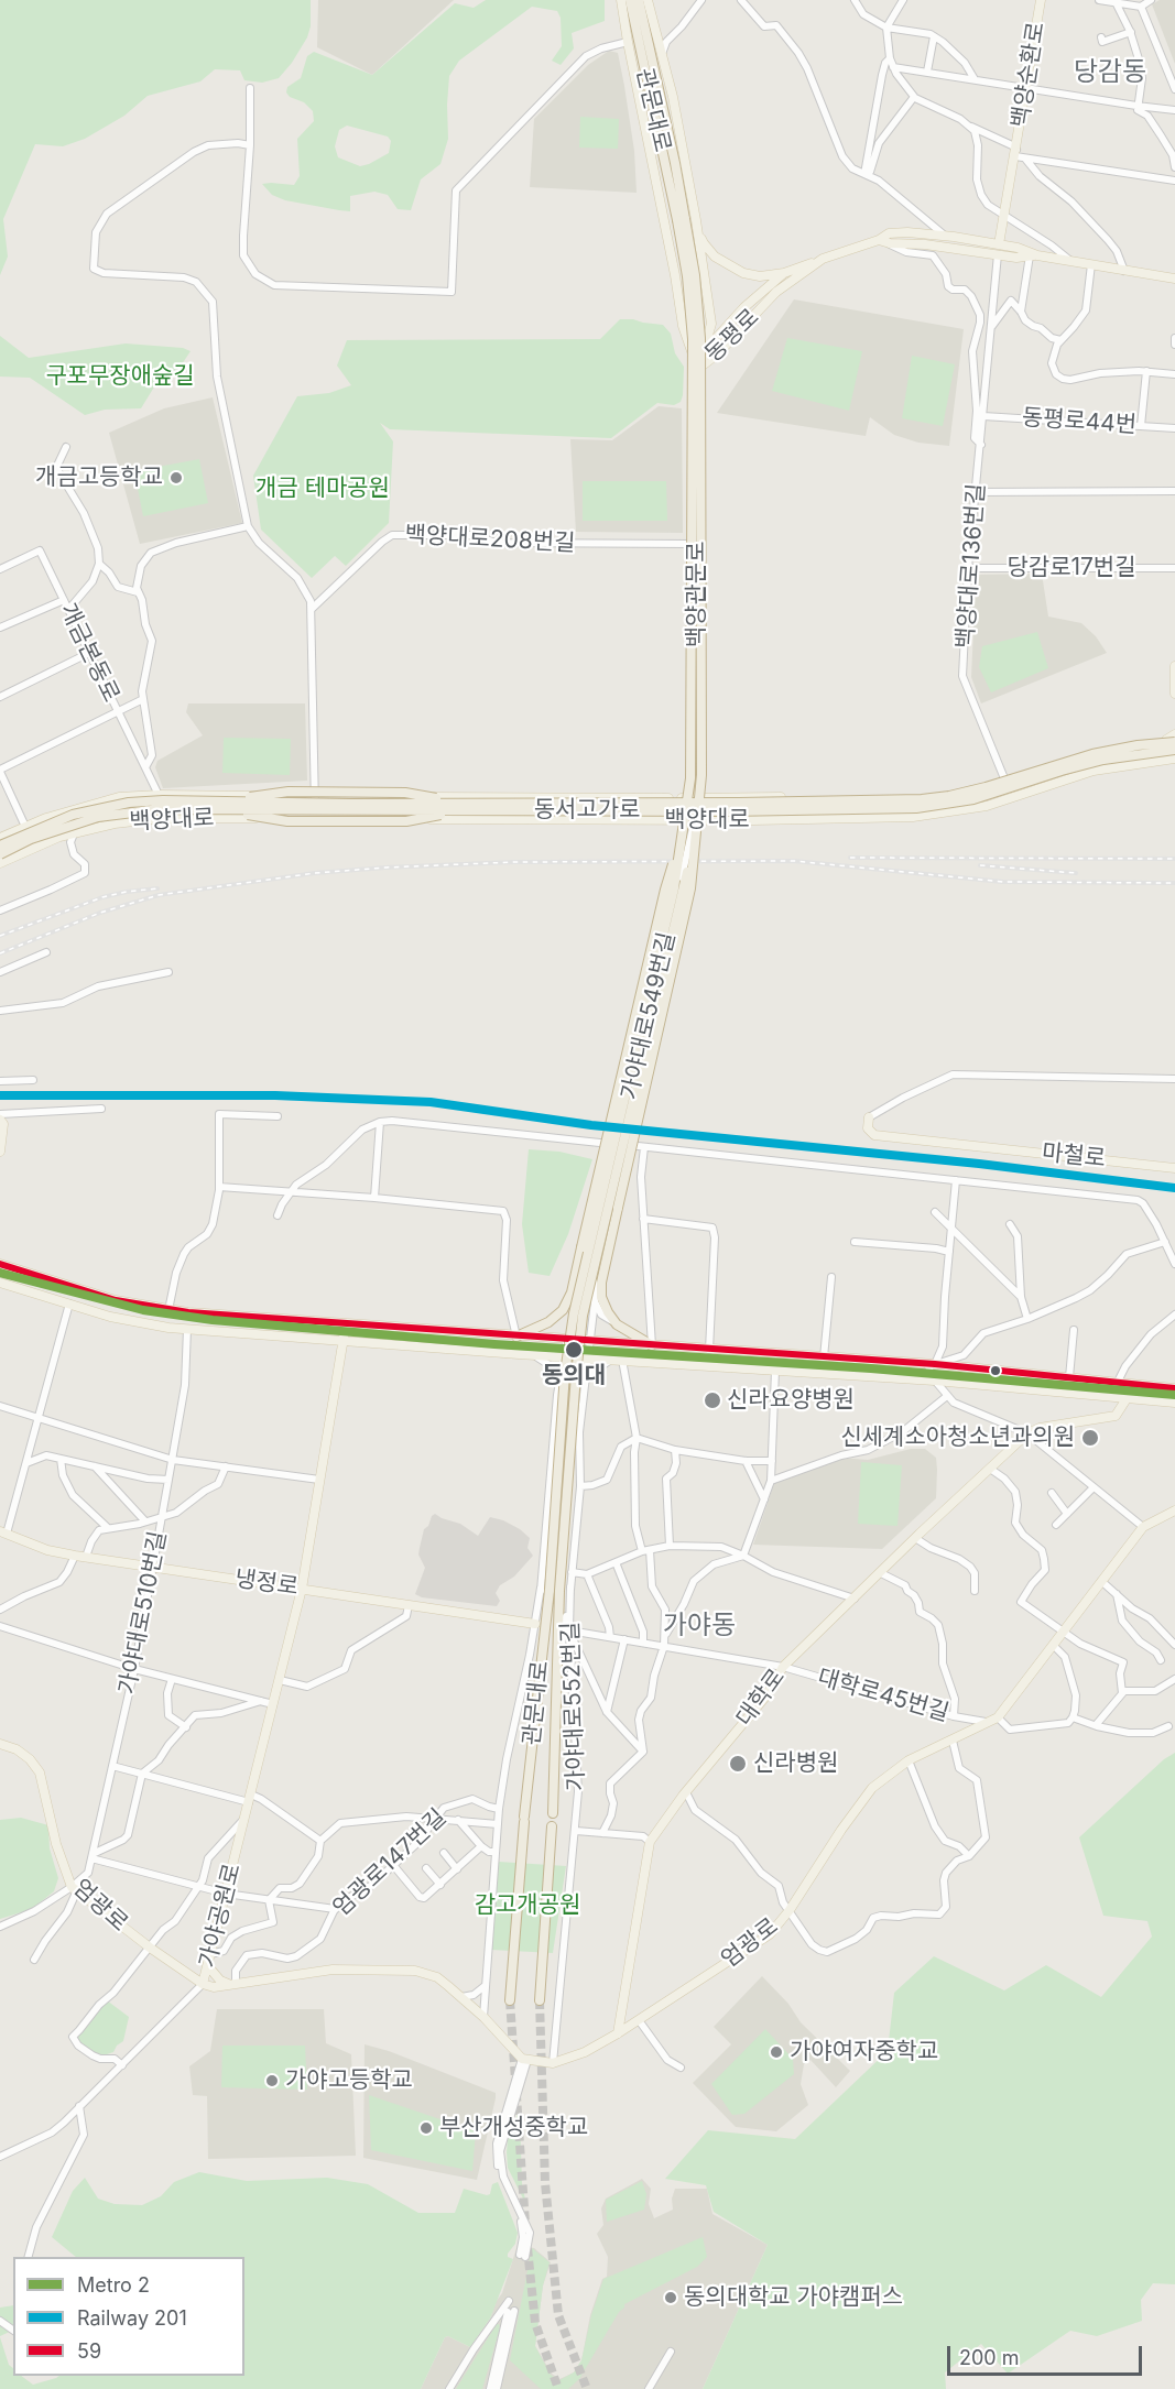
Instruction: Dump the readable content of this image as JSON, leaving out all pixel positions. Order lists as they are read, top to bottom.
{
  "streets": {
    "highway": ["관문대로", "동서고가로"],
    "main road": [
      "백양순환로",
      "동평로",
      "백양관문로",
      "백양대로",
      "마철로",
      "냉정로",
      "대학로",
      "엄광로",
      "가야공원로"
    ],
    "street": [
      "동평로44번",
      "백양대로208번길",
      "백양대로136번길",
      "당감로17번길",
      "개금본동로",
      "가야대로549번길",
      "가야대로510번길",
      "대학로45번길",
      "가야대로552번길",
      "엄광로147번길"
    ]
  },
  "crossings": [
    ["백양순환로", "동평로"],
    ["백양순환로", "백양대로136번길"],
    ["관문대로", "가야대로552번길"],
    ["동평로", "백양대로136번길"],
    ["동평로", "백양관문로"],
    ["동평로44번", "백양대로136번길"],
    ["백양대로208번길", "백양관문로"],
    ["백양대로136번길", "당감로17번길"],
    ["백양대로136번길", "백양대로"],
    ["백양관문로", "백양대로"],
    ["백양관문로", "가야대로549번길"],
    ["개금본동로", "백양대로"],
    ["동서고가로", "백양대로"],
    ["백양대로", "가야대로549번길"],
    ["가야대로549번길", "가야대로552번길"],
    ["냉정로", "가야대로510번길"],
    ["냉정로", "가야공원로"],
    ["가야대로510번길", "엄광로"],
    ["대학로45번길", "대학로"],
    ["대학로45번길", "가야대로552번길"],
    ["대학로45번길", "엄광로"],
    ["대학로", "엄광로"],
    ["가야대로552번길", "엄광로"],
    ["엄광로", "가야공원로"]
  ],
  "districts": ["당감동", "가야동"],
  "parks": ["구포무장애숲길", "개금 테마공원", "감고개공원"],
  "places": [
    "개금고등학교",
    "동의대",
    "신라요양병원",
    "신세계소아청소년과의원",
    "신라병원",
    "가야여자중학교",
    "가야고등학교",
    "부산개성중학교",
    "동의대학교 가야캠퍼스"
  ],
  "lines": ["rail line 201", "transit line 59", "metro line 2"],
  "legend": ["Metro 2", "Railway 201", "59"],
  "scale_bar": "200 m"
}
